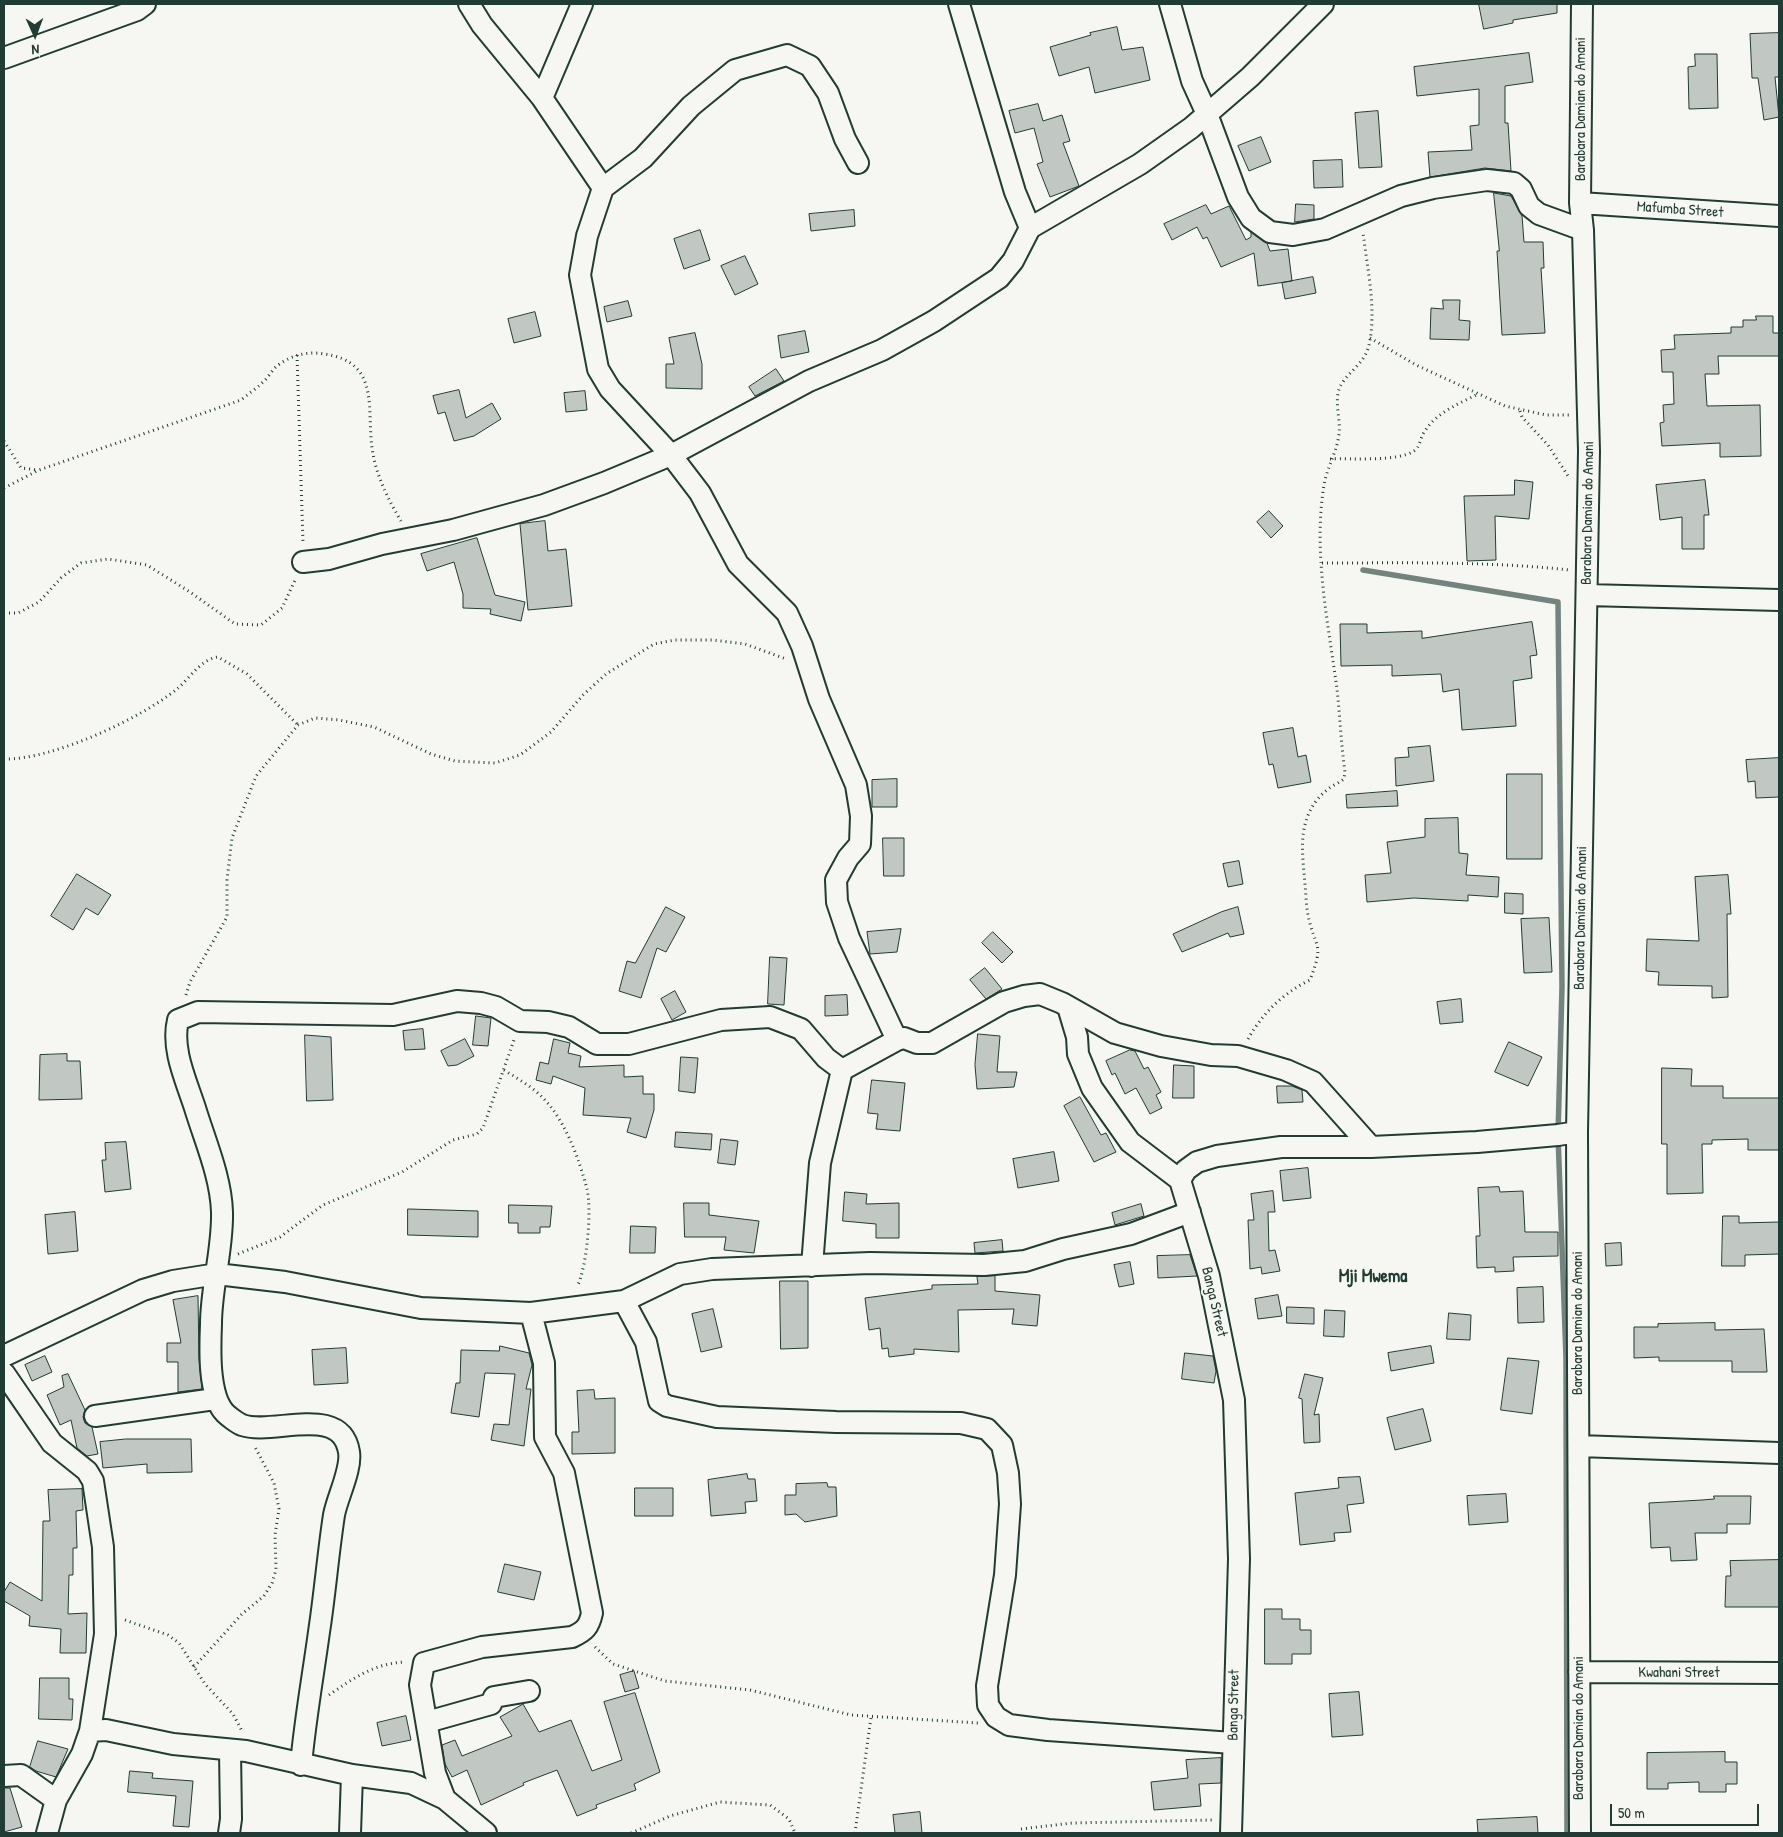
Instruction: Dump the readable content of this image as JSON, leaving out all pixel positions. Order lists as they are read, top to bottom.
{
  "streets": {
    "street": [
      "Barabara Damian do Amani",
      "Mafumba Street",
      "Banga Street",
      "Kwahani Street"
    ]
  },
  "crossings": [
    ["Barabara Damian do Amani", "Mafumba Street"],
    ["Barabara Damian do Amani", "Kwahani Street"]
  ],
  "districts": ["Mji Mwema"],
  "scale_bar": "50 m",
  "north": "bottom"
}
